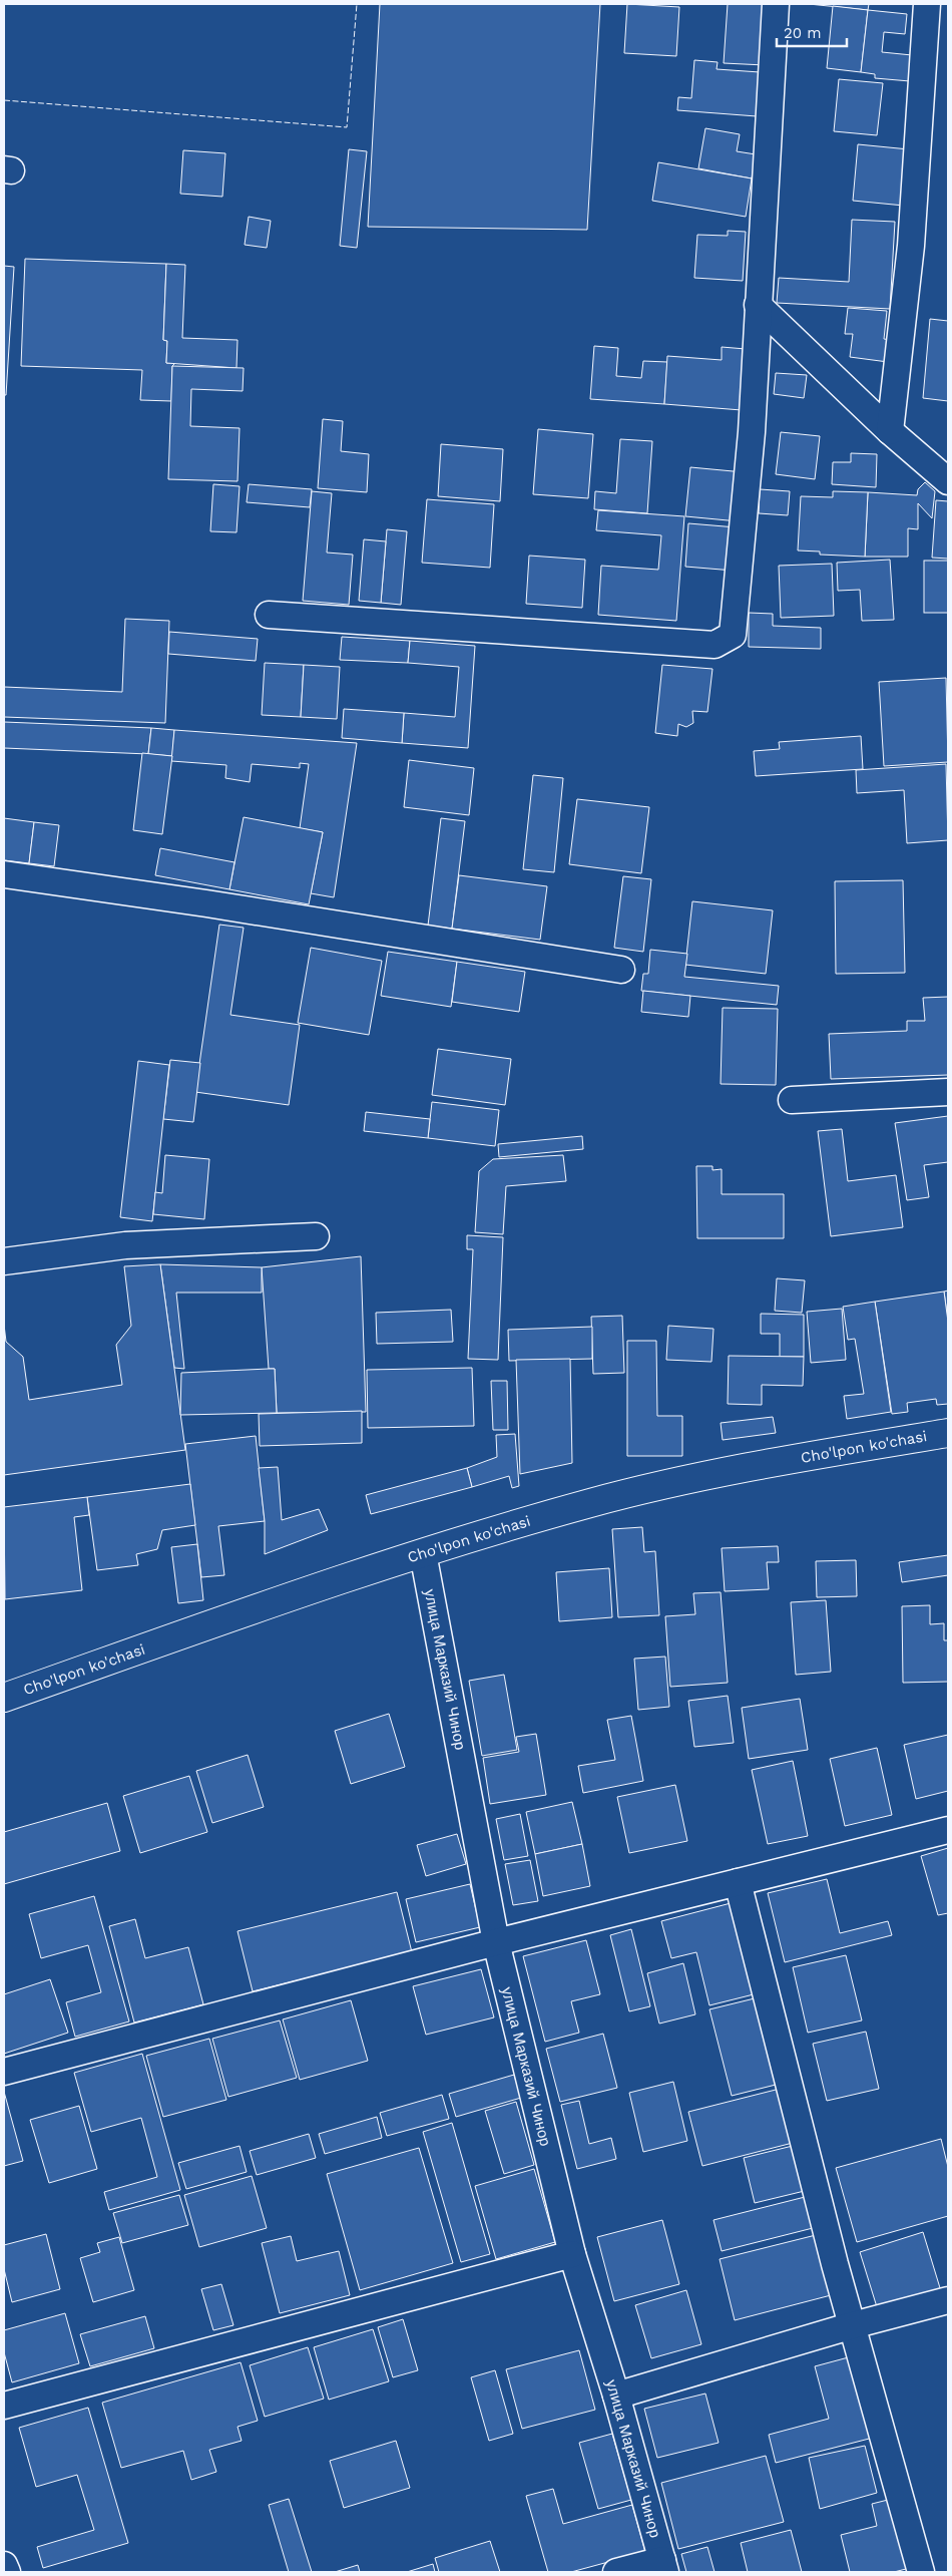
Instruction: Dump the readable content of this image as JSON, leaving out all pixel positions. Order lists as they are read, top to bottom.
{
  "streets": {
    "main road": ["Cho'lpon ko'chasi"],
    "street": ["улица Марказий Чинор"]
  },
  "crossings": [
    ["Cho'lpon ko'chasi", "улица Марказий Чинор"]
  ],
  "scale_bar": "20 m"
}
